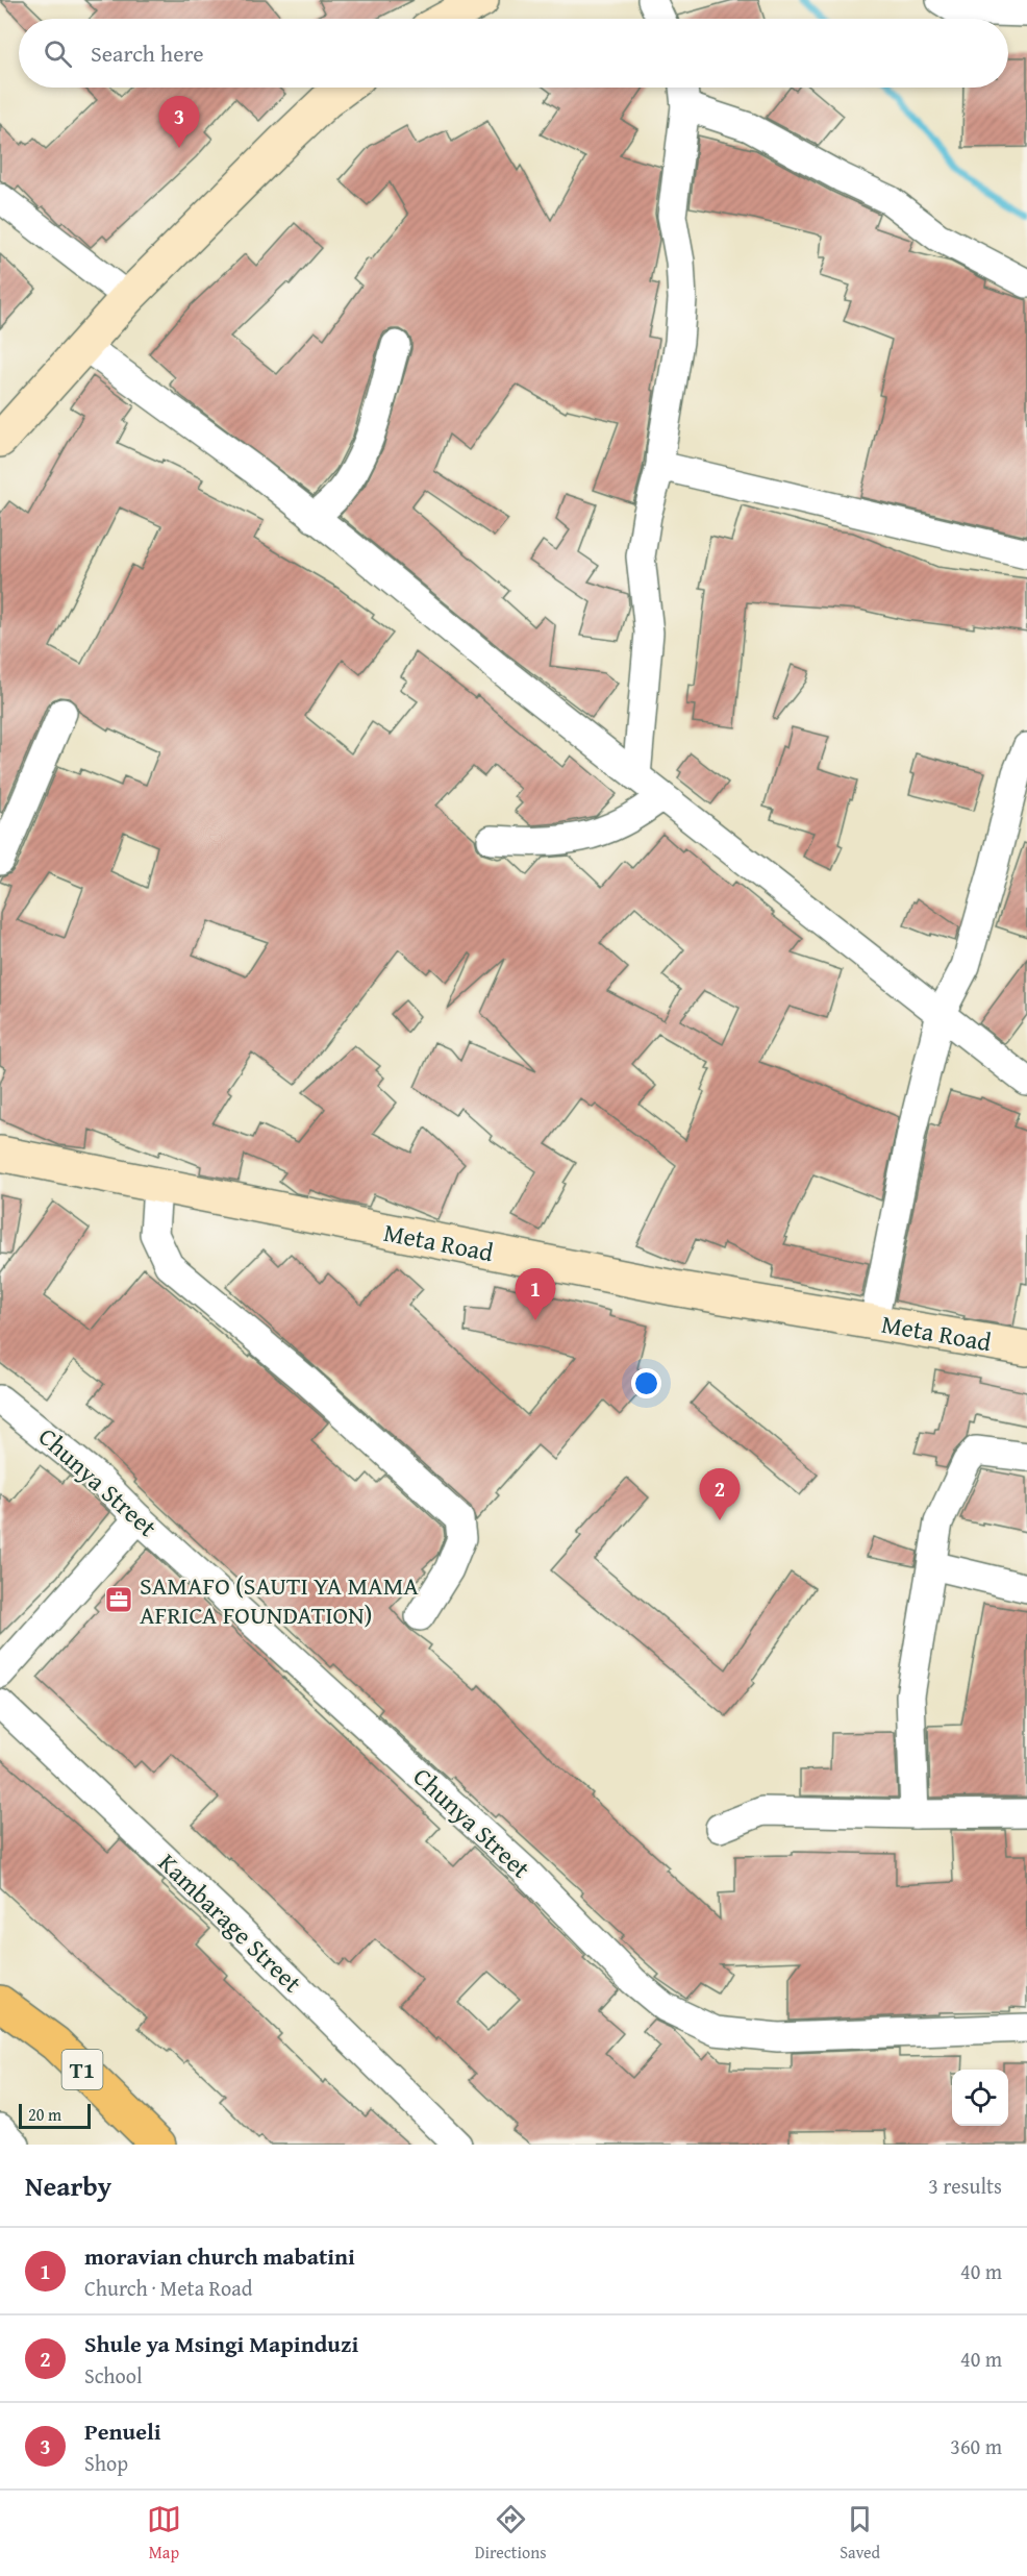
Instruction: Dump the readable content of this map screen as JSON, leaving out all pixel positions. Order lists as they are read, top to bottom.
{
  "streets": {
    "highway": ["T1"],
    "street": ["Meta Road", "Chunya Street", "Kambarage Street"]
  },
  "places": {
    "office": ["SAMAFO (SAUTI YA MAMA AFRICA FOUNDATION)"]
  },
  "scale_bar": "20 m",
  "page": {
    "search": "Search here",
    "pins": ["3", "1", "2"],
    "scale": "20 m",
    "heading": ["Nearby", "3 results"],
    "list": [
      {
        "mark": "1",
        "name": "moravian church mabatini",
        "note": "Church · Meta Road",
        "value": "40 m"
      },
      {
        "mark": "2",
        "name": "Shule ya Msingi Mapinduzi",
        "note": "School",
        "value": "40 m"
      },
      {
        "mark": "3",
        "name": "Penueli",
        "note": "Shop",
        "value": "360 m"
      }
    ],
    "nav": ["Map", "Directions", "Saved"]
  }
}
